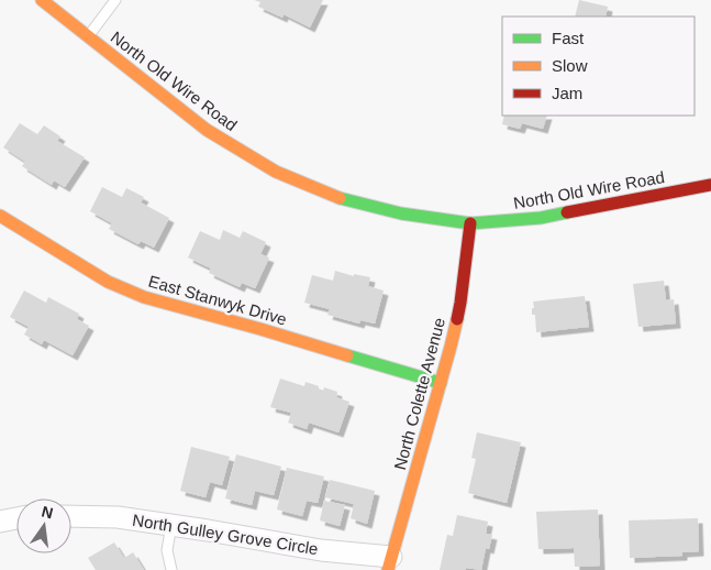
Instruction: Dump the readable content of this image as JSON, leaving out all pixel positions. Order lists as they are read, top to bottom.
{
  "streets": {
    "street": [
      "North Old Wire Road",
      "East Stanwyk Drive",
      "North Colette Avenue",
      "North Gulley Grove Circle"
    ]
  },
  "crossings": [
    ["North Old Wire Road", "North Colette Avenue"],
    ["East Stanwyk Drive", "North Colette Avenue"],
    ["North Colette Avenue", "North Gulley Grove Circle"]
  ],
  "legend": ["Fast", "Slow", "Jam"],
  "north": "top"
}
